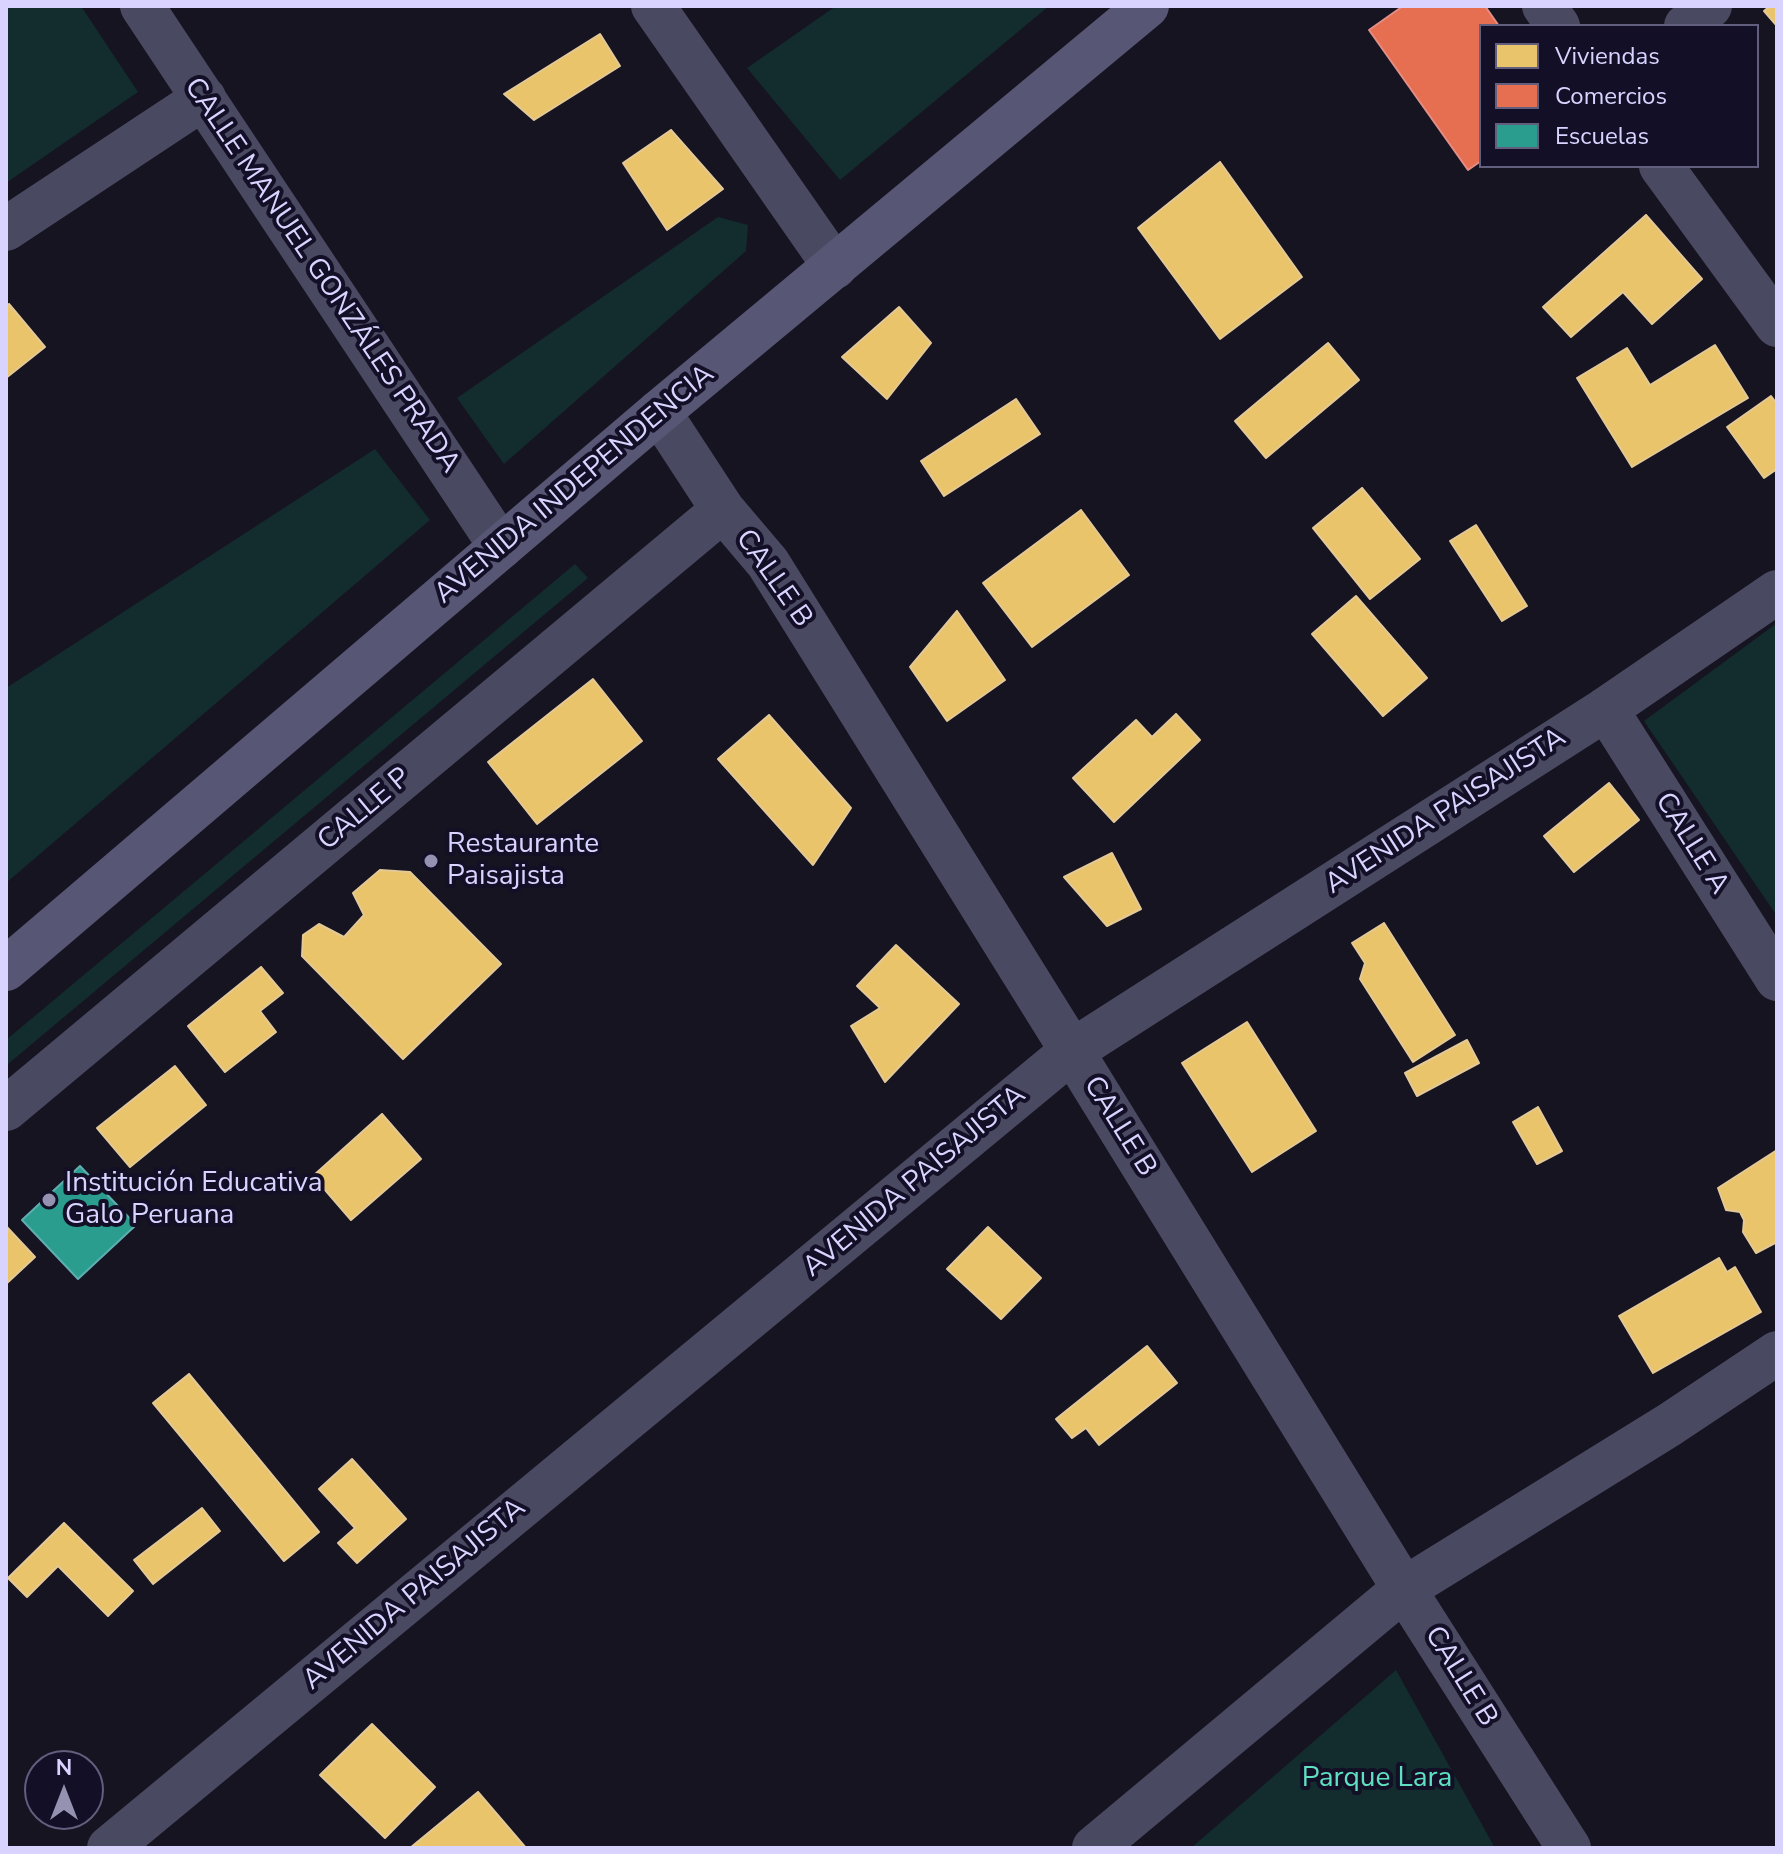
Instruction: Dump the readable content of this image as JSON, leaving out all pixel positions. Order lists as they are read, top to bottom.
{
  "streets": {
    "main road": ["AVENIDA INDEPENDENCIA"],
    "street": [
      "CALLE MANUEL GONZÁLES PRADA",
      "CALLE B",
      "CALLE P",
      "AVENIDA PAISAJISTA",
      "CALLE A"
    ]
  },
  "crossings": [
    ["CALLE MANUEL GONZÁLES PRADA", "AVENIDA INDEPENDENCIA"],
    ["AVENIDA INDEPENDENCIA", "CALLE B"],
    ["CALLE B", "CALLE P"],
    ["CALLE B", "AVENIDA PAISAJISTA"],
    ["AVENIDA PAISAJISTA", "CALLE A"]
  ],
  "parks": ["Parque Lara"],
  "places": ["Restaurante Paisajista", "Institución Educativa Galo Peruana"],
  "legend": ["Viviendas", "Comercios", "Escuelas"],
  "north": "top"
}
